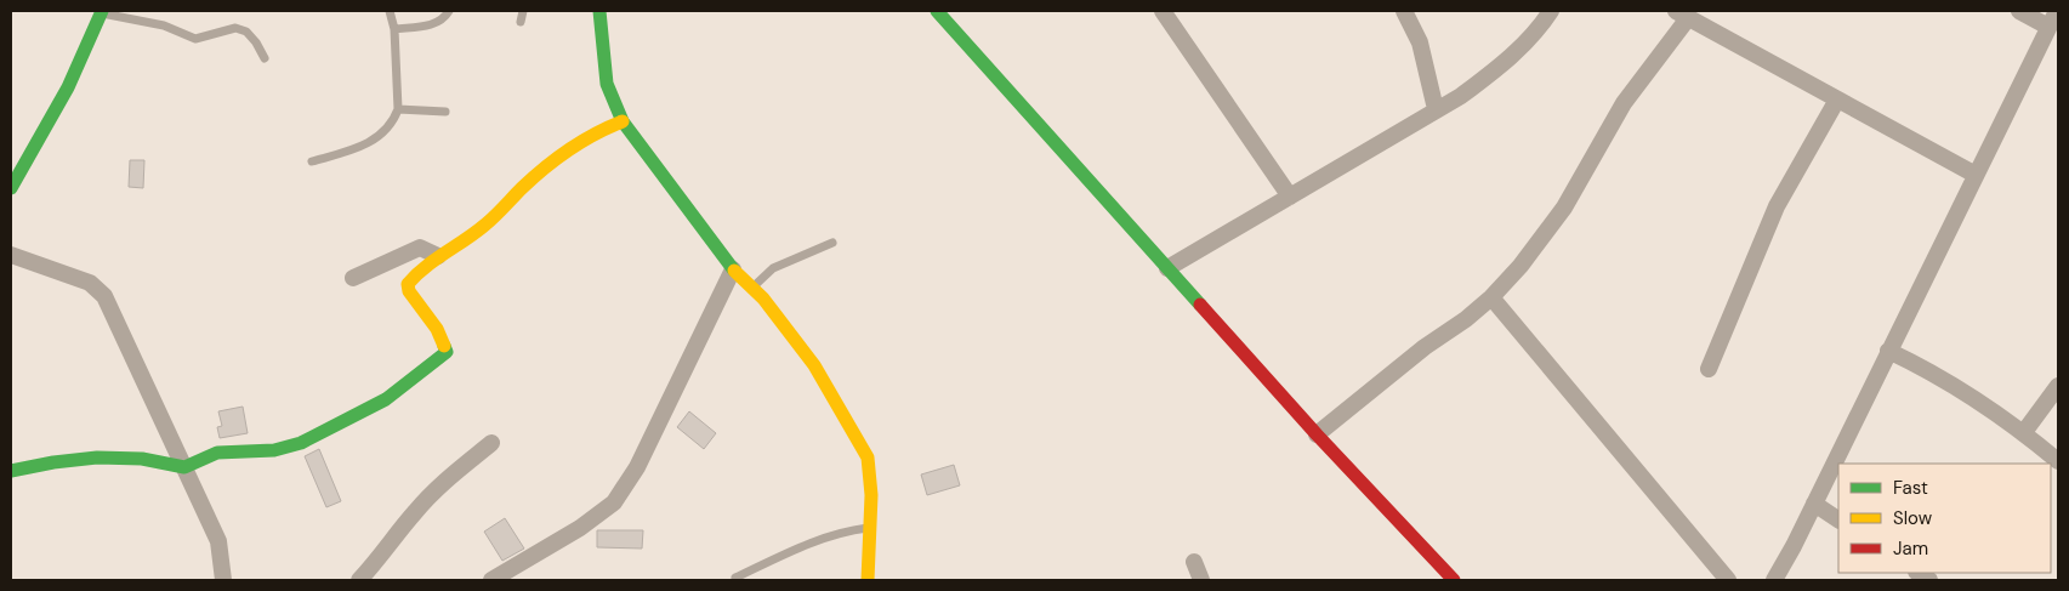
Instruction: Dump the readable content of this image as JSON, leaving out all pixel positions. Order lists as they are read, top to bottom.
{
  "legend": ["Fast", "Slow", "Jam"]
}
